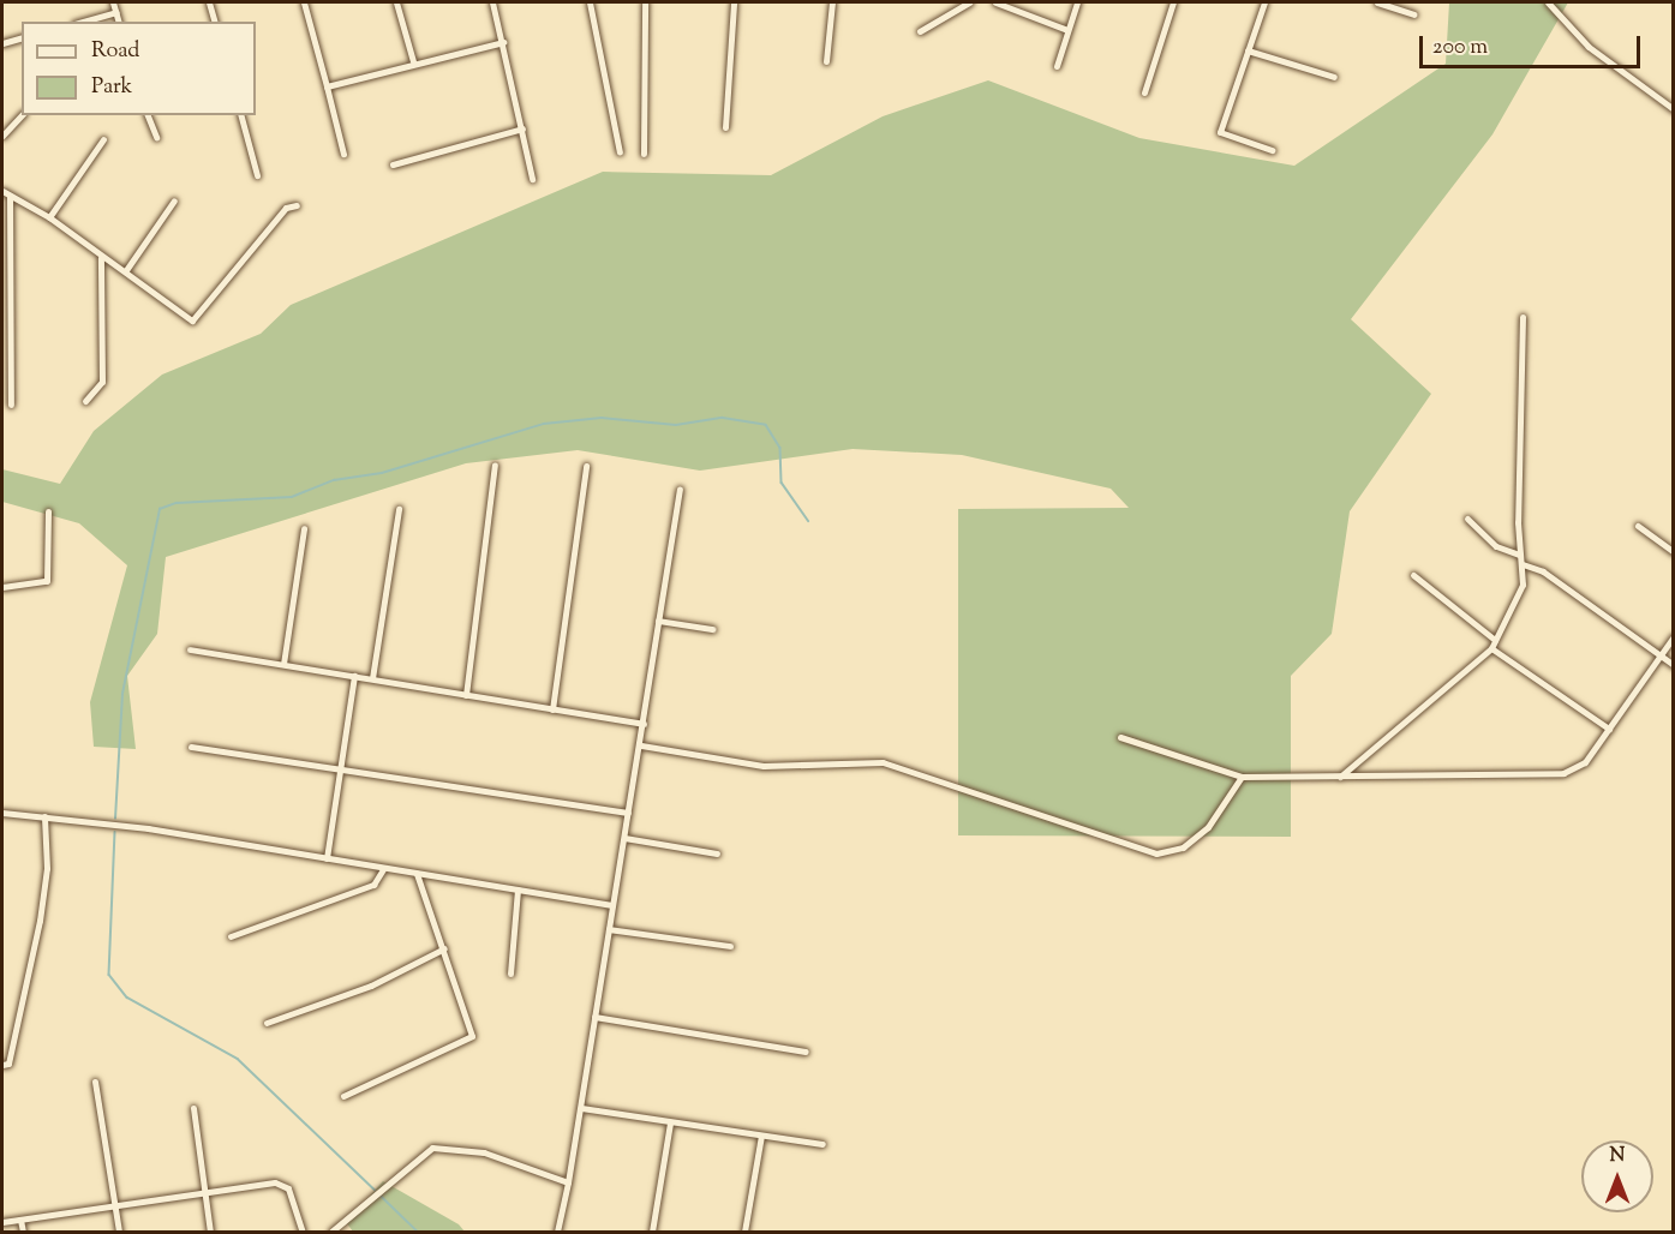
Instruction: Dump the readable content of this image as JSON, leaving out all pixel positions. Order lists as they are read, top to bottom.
{
  "legend": ["Road", "Park"],
  "scale_bar": "200 m",
  "north": "top"
}
